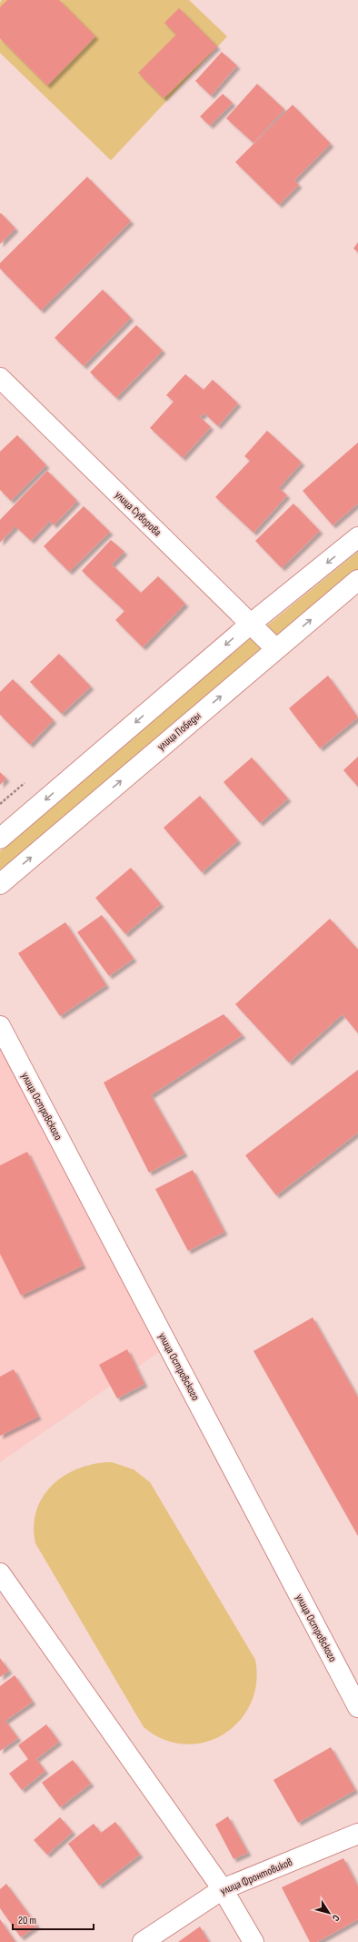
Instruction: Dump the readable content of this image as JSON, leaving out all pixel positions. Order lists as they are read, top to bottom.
{
  "streets": {
    "street": [
      "улица Суворова",
      "улица Победы",
      "улица Островского",
      "улица Фронтовиков"
    ]
  },
  "crossings": [
    ["улица Суворова", "улица Победы"]
  ],
  "scale_bar": "20 m",
  "north": "bottom right"
}
